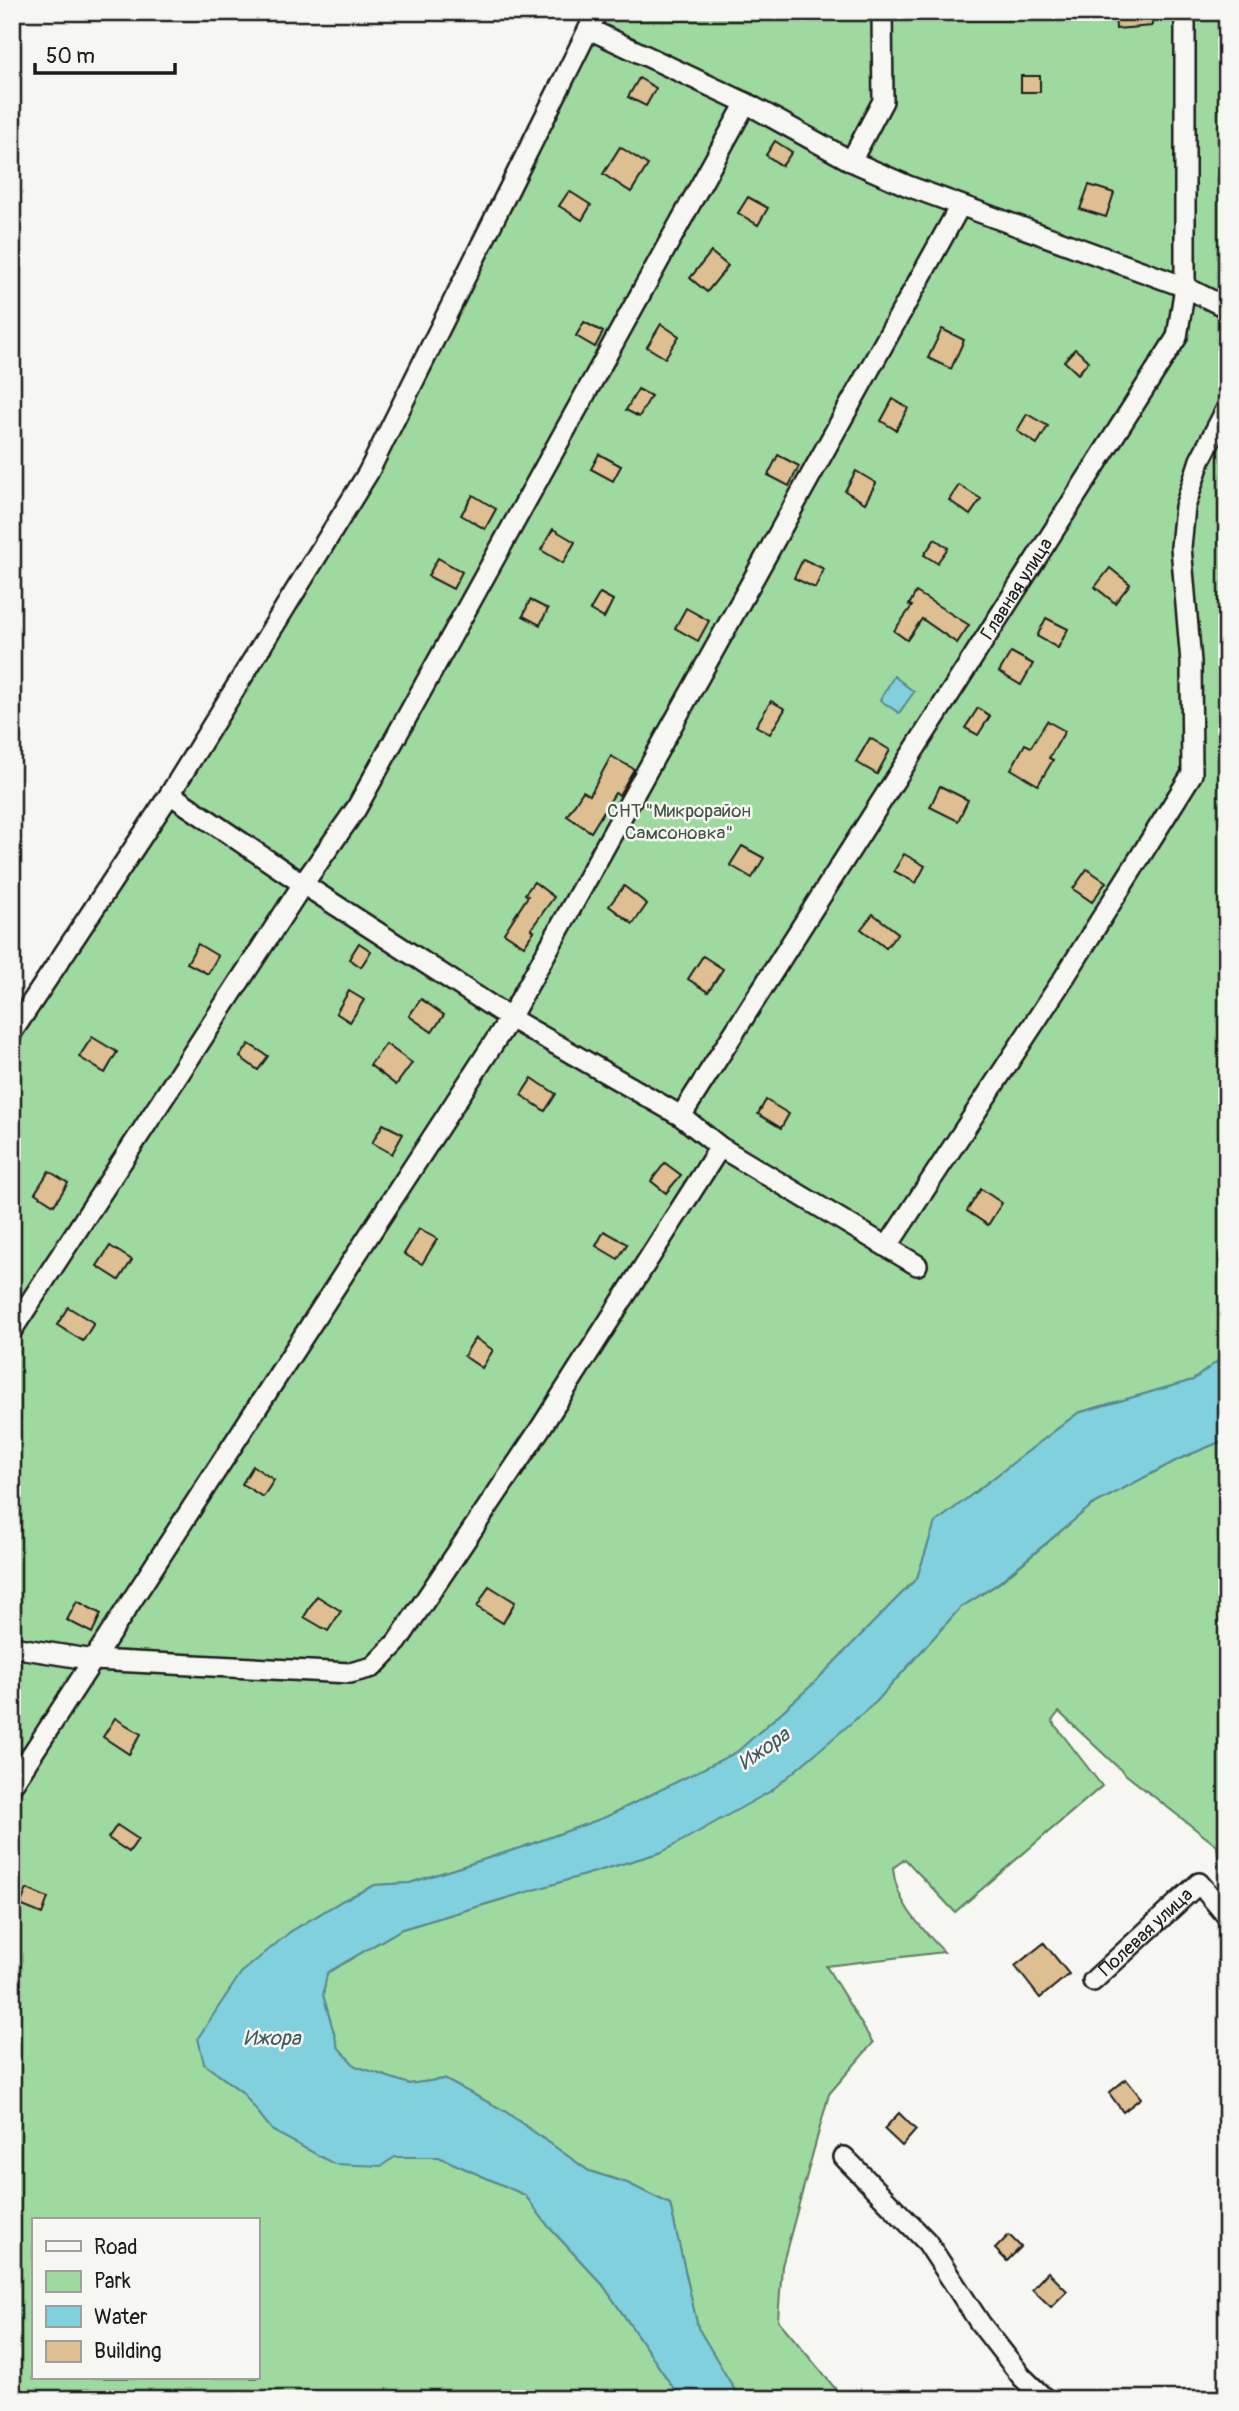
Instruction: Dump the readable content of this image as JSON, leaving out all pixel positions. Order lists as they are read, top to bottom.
{
  "streets": {
    "street": ["Главная улица", "Полевая улица"]
  },
  "water": ["Ижора"],
  "parks": ["СНТ \"Микрорайон Самсоновка\""],
  "legend": [
    "Road",
    "Park",
    "Water",
    "Building"
  ],
  "scale_bar": "50 m"
}
